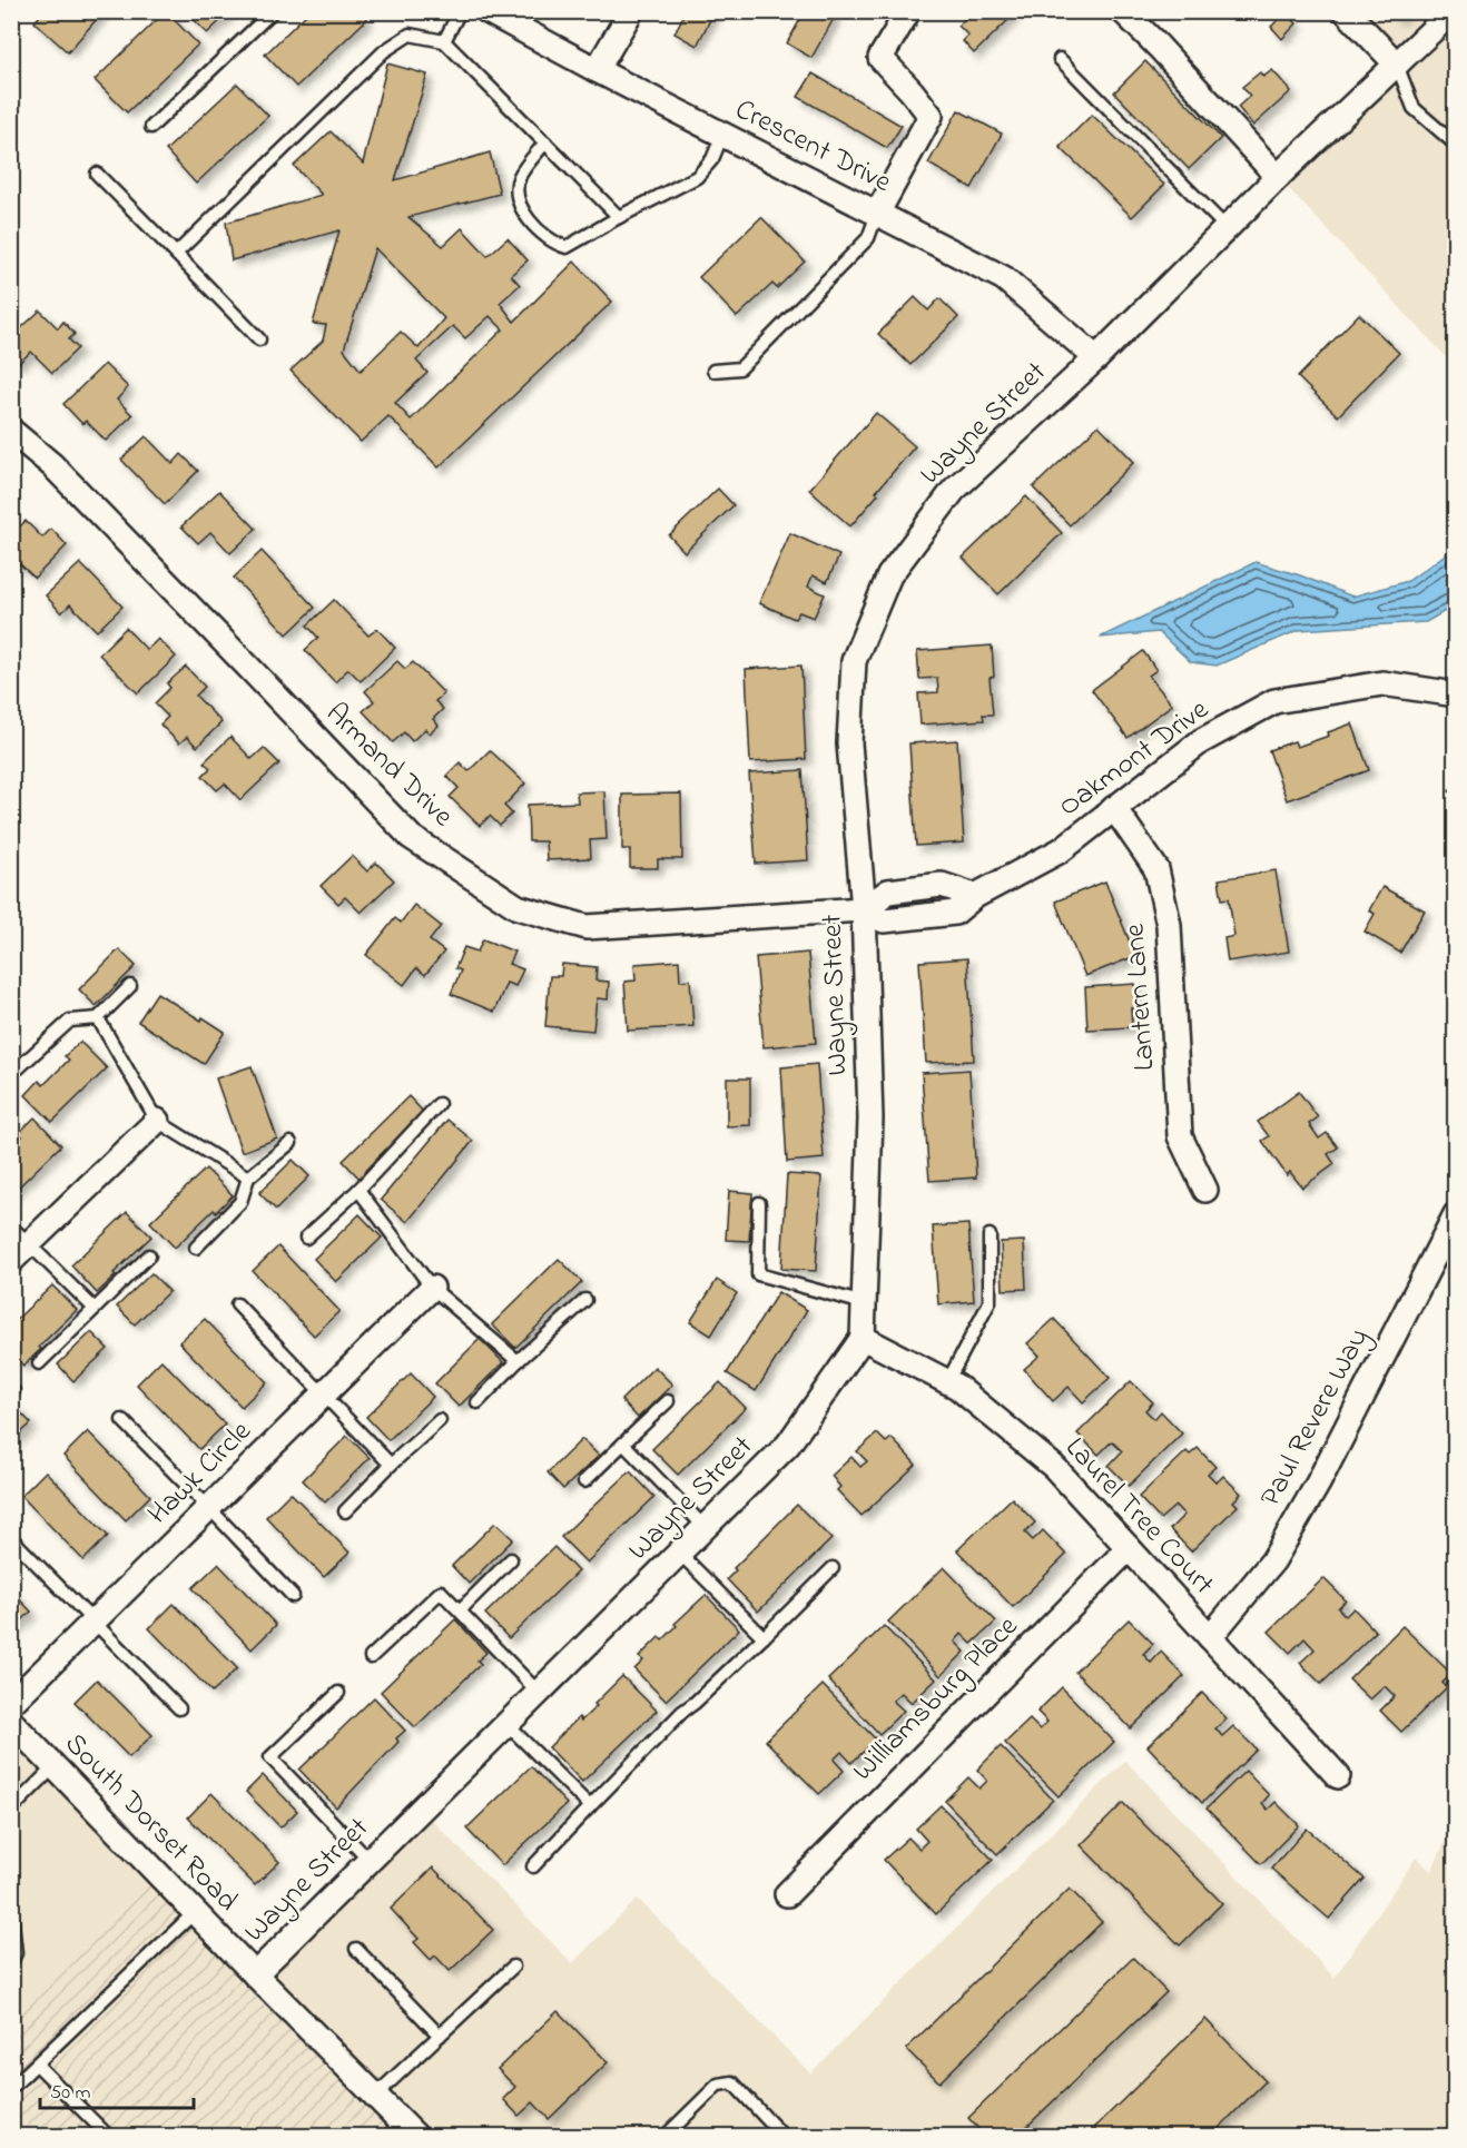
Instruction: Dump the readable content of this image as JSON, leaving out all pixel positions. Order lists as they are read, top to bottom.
{
  "streets": {
    "street": [
      "Crescent Drive",
      "Wayne Street",
      "Oakmont Drive",
      "Armand Drive",
      "Lantern Lane",
      "Paul Revere Way",
      "Hawk Circle",
      "Laurel Tree Court",
      "Williamsburg Place",
      "South Dorset Road"
    ]
  },
  "crossings": [
    ["Crescent Drive", "Wayne Street"],
    ["Wayne Street", "Oakmont Drive"],
    ["Wayne Street", "Armand Drive"],
    ["Wayne Street", "Laurel Tree Court"],
    ["Wayne Street", "South Dorset Road"],
    ["Oakmont Drive", "Armand Drive"],
    ["Oakmont Drive", "Lantern Lane"],
    ["Paul Revere Way", "Laurel Tree Court"],
    ["Laurel Tree Court", "Williamsburg Place"]
  ],
  "scale_bar": "50 m"
}
